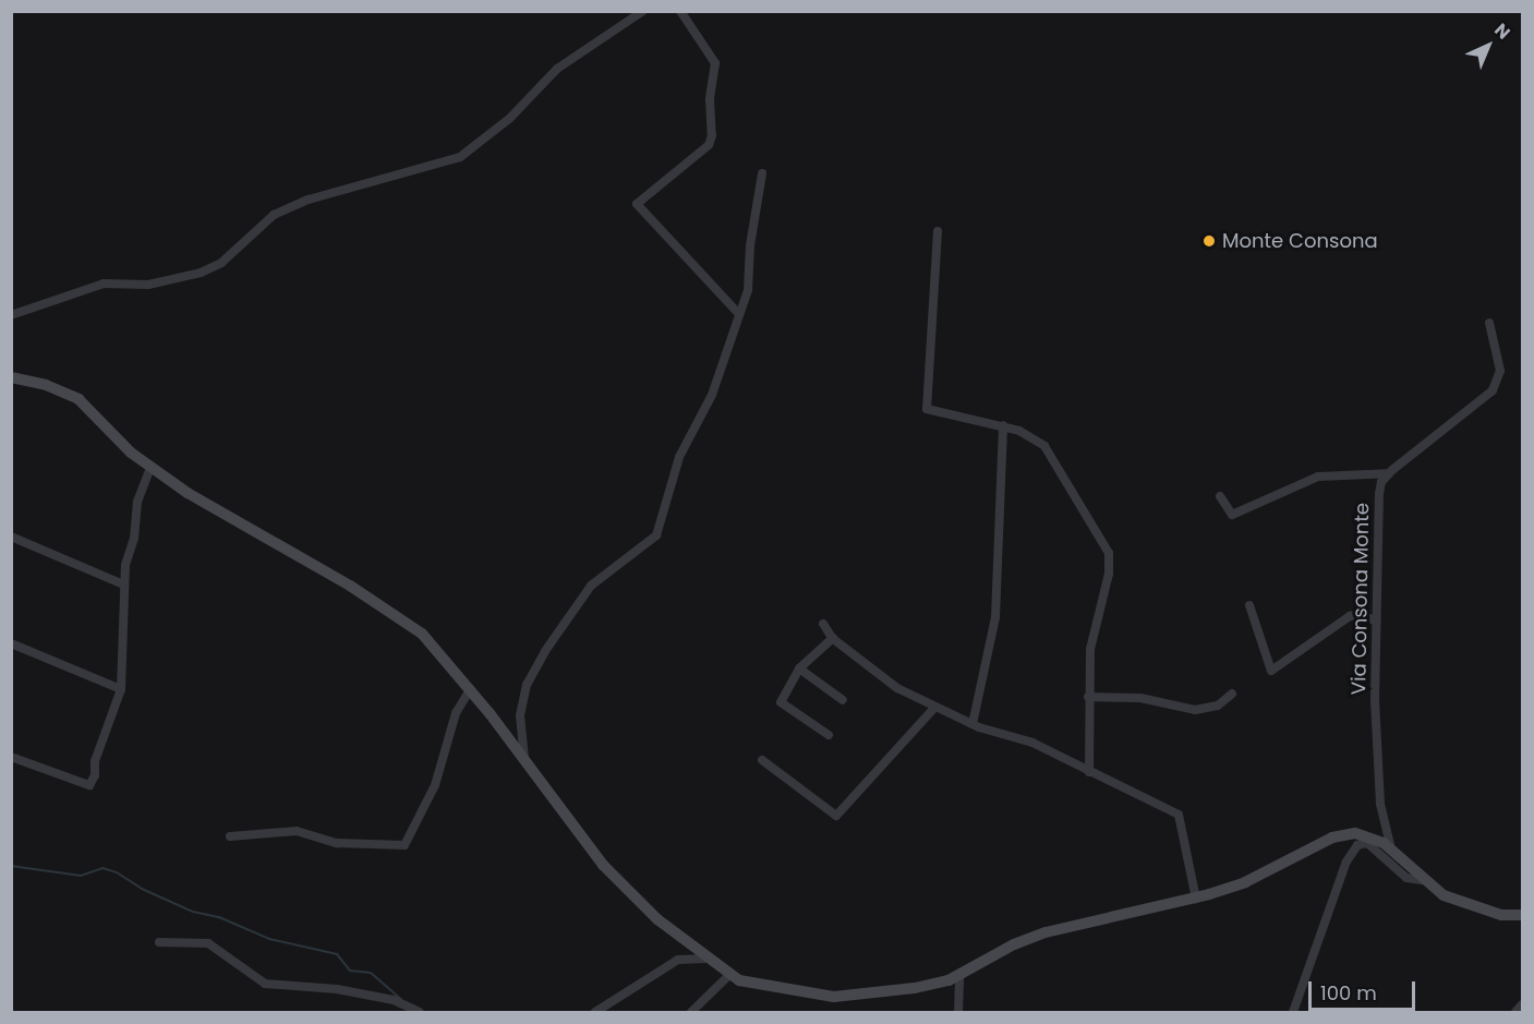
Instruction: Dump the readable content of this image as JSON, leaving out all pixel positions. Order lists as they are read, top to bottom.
{
  "streets": {
    "street": ["Via Consona Monte"]
  },
  "places": ["Monte Consona"],
  "scale_bar": "100 m",
  "north": "top right"
}
